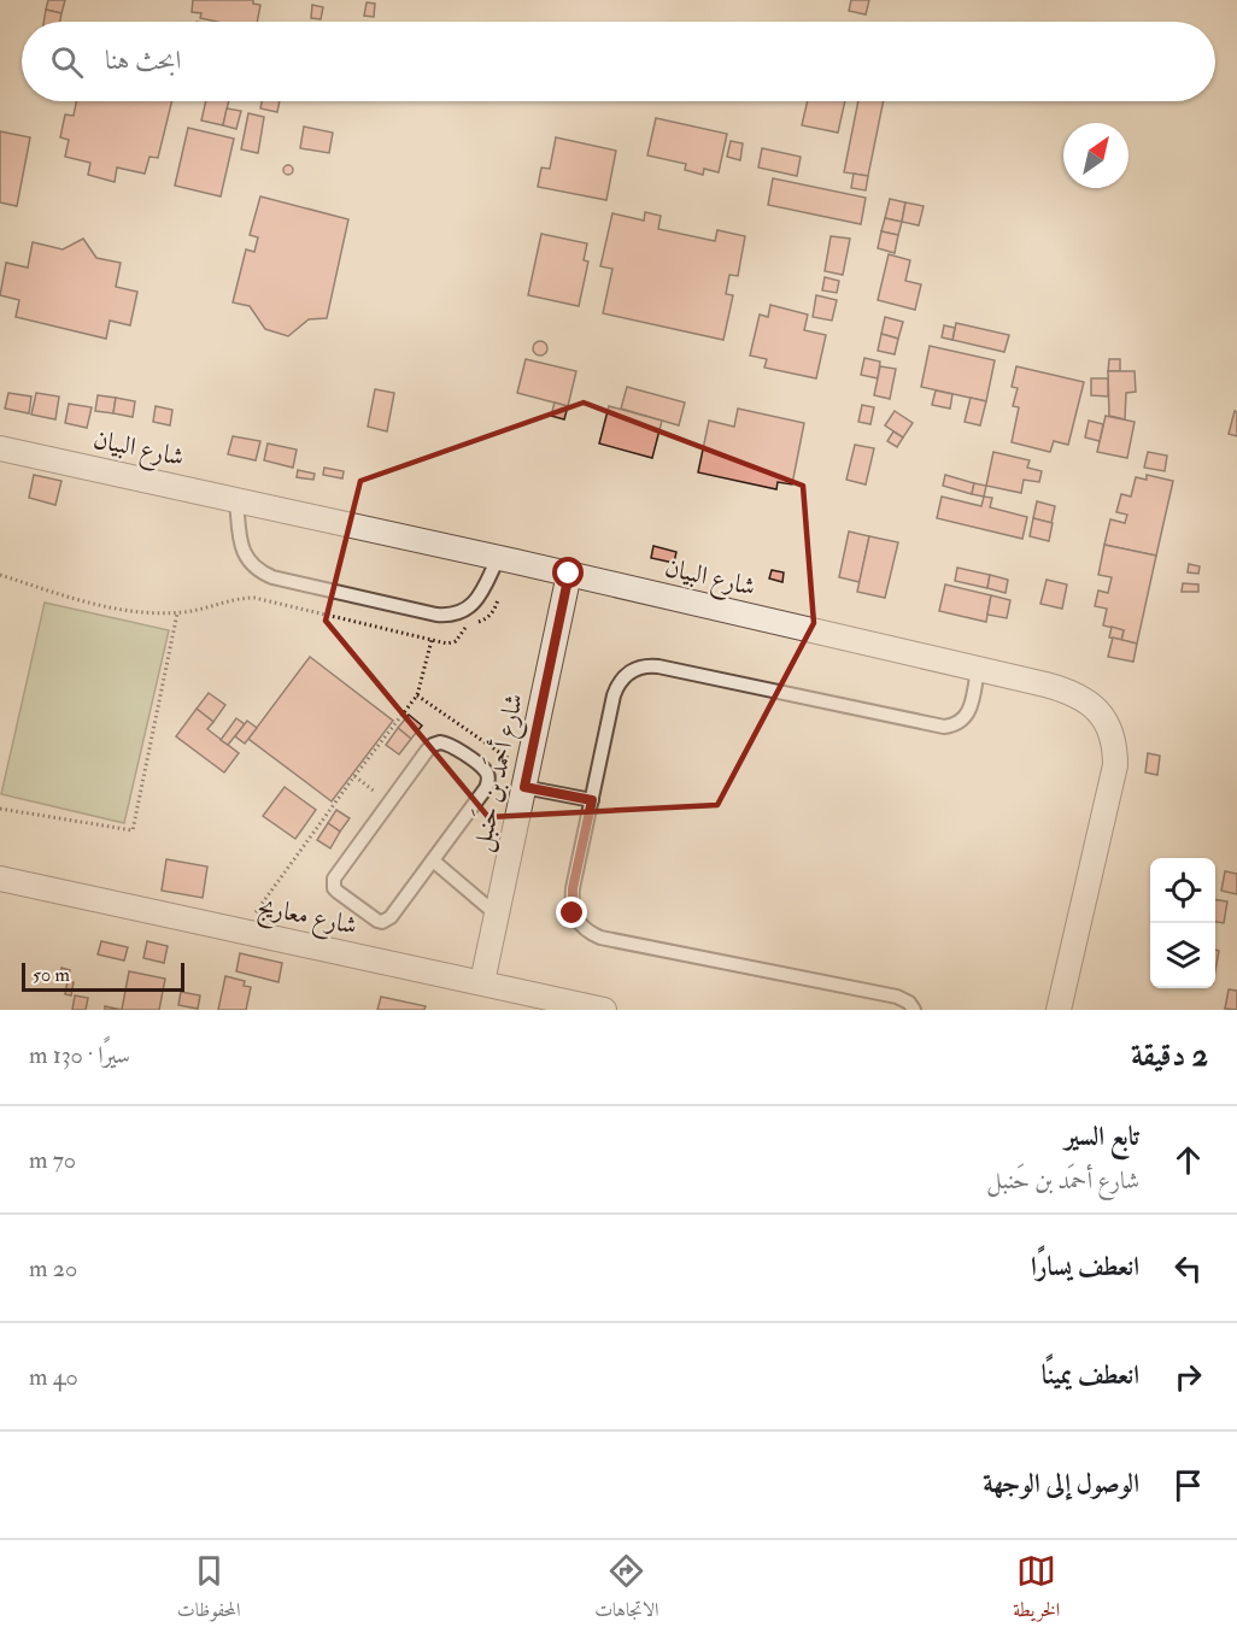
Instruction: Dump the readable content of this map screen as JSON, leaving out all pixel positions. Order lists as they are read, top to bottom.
{
  "streets": {
    "street": ["شارع البيان", "شارع أحمَد بن حَنبل", "شارع معاريج"]
  },
  "crossings": [
    ["شارع البيان", "شارع أحمَد بن حَنبل"],
    ["شارع أحمَد بن حَنبل", "شارع معاريج"]
  ],
  "scale_bar": "50 m",
  "north": "top right",
  "page": {
    "search": "ابحث هنا",
    "scale": "50 m",
    "heading": ["2 دقيقة", "سيرًا · 130 m"],
    "list": [
      ["تابع السير", "شارع أحمَد بن حَنبل", "70 m"],
      ["انعطف يسارًا", "20 m"],
      ["انعطف يمينًا", "40 m"],
      "الوصول إلى الوجهة"
    ],
    "nav": ["الخريطة", "الاتجاهات", "المحفوظات"]
  }
}
